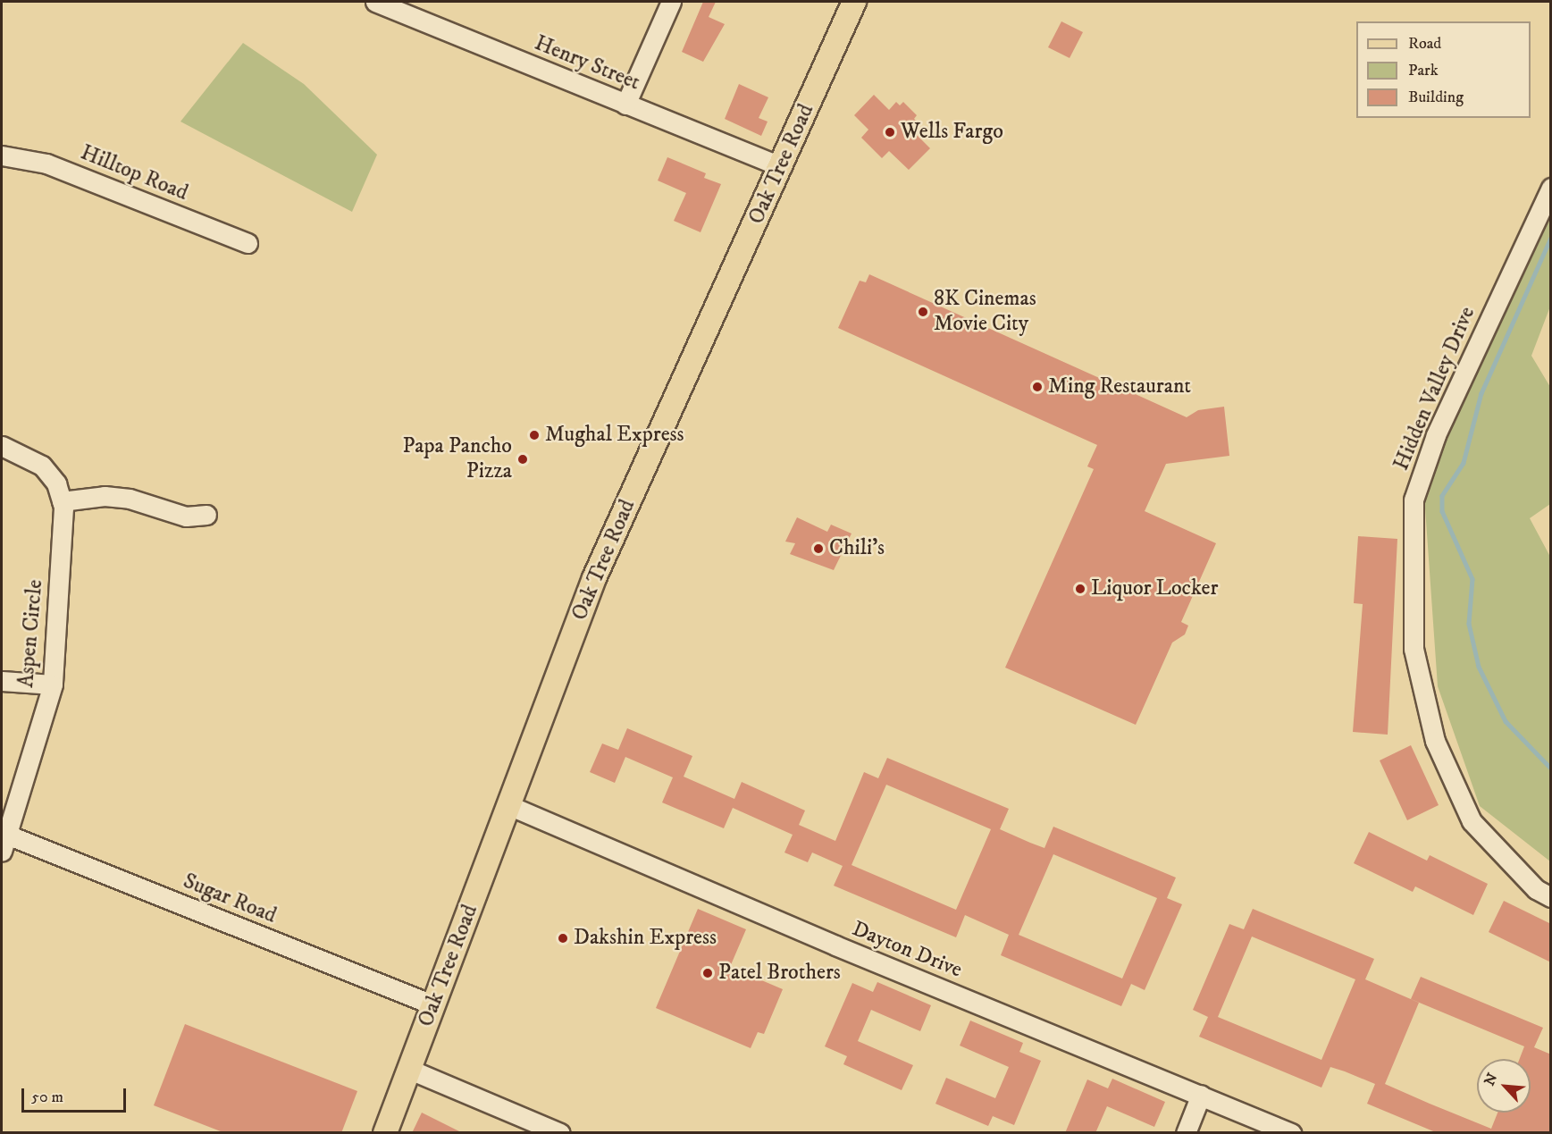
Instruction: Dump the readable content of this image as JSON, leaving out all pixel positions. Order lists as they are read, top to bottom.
{
  "streets": {
    "main road": ["Oak Tree Road"],
    "street": [
      "Henry Street",
      "Hilltop Road",
      "Hidden Valley Drive",
      "Aspen Circle",
      "Sugar Road",
      "Dayton Drive"
    ]
  },
  "crossings": [
    ["Henry Street", "Oak Tree Road"],
    ["Oak Tree Road", "Sugar Road"],
    ["Oak Tree Road", "Dayton Drive"],
    ["Aspen Circle", "Sugar Road"]
  ],
  "places": [
    "Wells Fargo",
    "8K Cinemas Movie City",
    "Ming Restaurant",
    "Mughal Express",
    "Papa Pancho Pizza",
    "Chili's",
    "Liquor Locker",
    "Dakshin Express",
    "Patel Brothers"
  ],
  "legend": ["Road", "Park", "Building"],
  "scale_bar": "50 m",
  "north": "top left"
}
